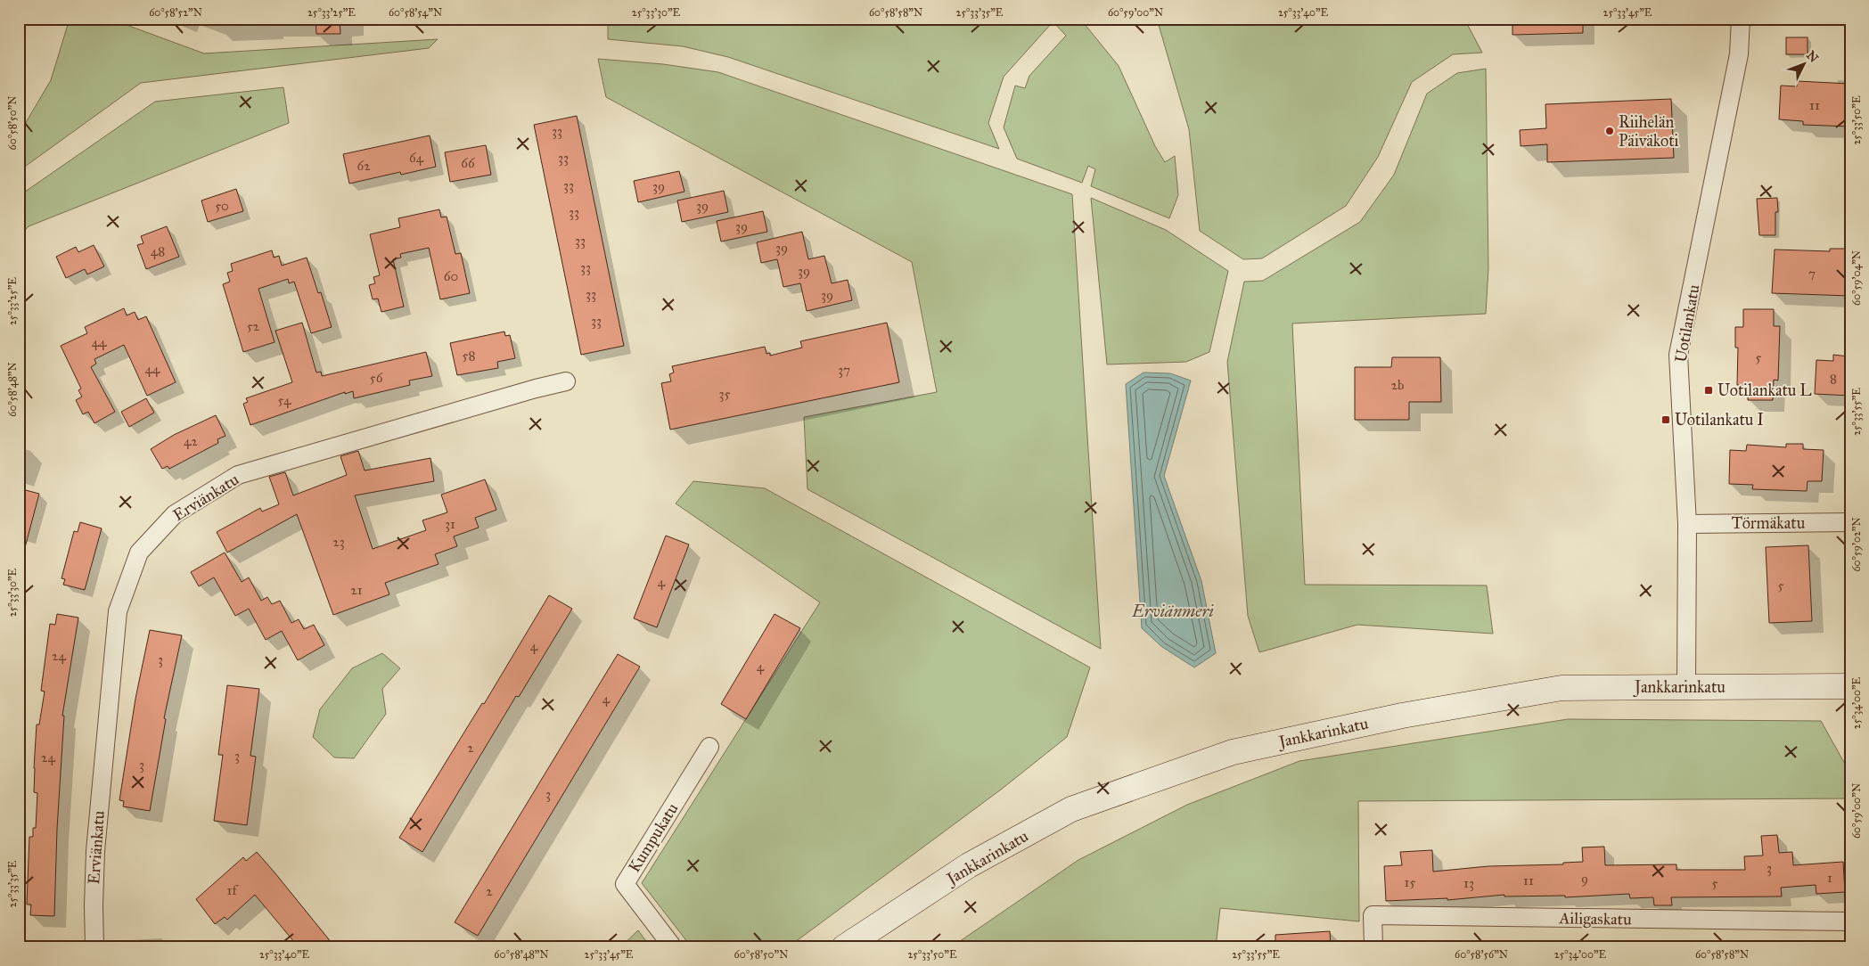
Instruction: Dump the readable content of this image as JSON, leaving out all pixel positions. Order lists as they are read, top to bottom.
{
  "streets": {
    "street": [
      "Uotilankatu",
      "Erviänkatu",
      "Törmäkatu",
      "Jankkarinkatu",
      "Kumpukatu",
      "Ailigaskatu"
    ]
  },
  "crossings": [
    ["Uotilankatu", "Törmäkatu"],
    ["Uotilankatu", "Jankkarinkatu"]
  ],
  "water": ["Erviänmeri"],
  "places": {
    "other": ["Riihelän Päiväkoti"],
    "transit": ["Uotilankatu L", "Uotilankatu I"]
  },
  "house_numbers": [
    "11",
    "33",
    "64",
    "33",
    "66",
    "62",
    "33",
    "39",
    "50",
    "39",
    "33",
    "39",
    "33",
    "39",
    "48",
    "33",
    "39",
    "7",
    "60",
    "33",
    "39",
    "33",
    "52",
    "44",
    "58",
    "5",
    "44",
    "37",
    "56",
    "8",
    "2b",
    "35",
    "54",
    "42",
    "31",
    "23",
    "4",
    "5",
    "21",
    "4",
    "24",
    "3",
    "4",
    "4",
    "2",
    "3",
    "24",
    "3",
    "3",
    "3",
    "1",
    "9",
    "11",
    "15",
    "13",
    "5",
    "1f",
    "2"
  ],
  "north": "top right",
  "coordinates": [
    "60°58'52\"N",
    "25°33'25\"E",
    "60°58'54\"N",
    "25°33'30\"E",
    "60°58'58\"N",
    "25°33'35\"E",
    "60°59'00\"N",
    "25°33'40\"E",
    "25°33'45\"E",
    "25°33'50\"E",
    "60°58'50\"N",
    "60°59'04\"N",
    "60°58'48\"N",
    "25°33'55\"E",
    "60°59'02\"N",
    "25°34'00\"E",
    "60°58'56\"N"
  ]
}
